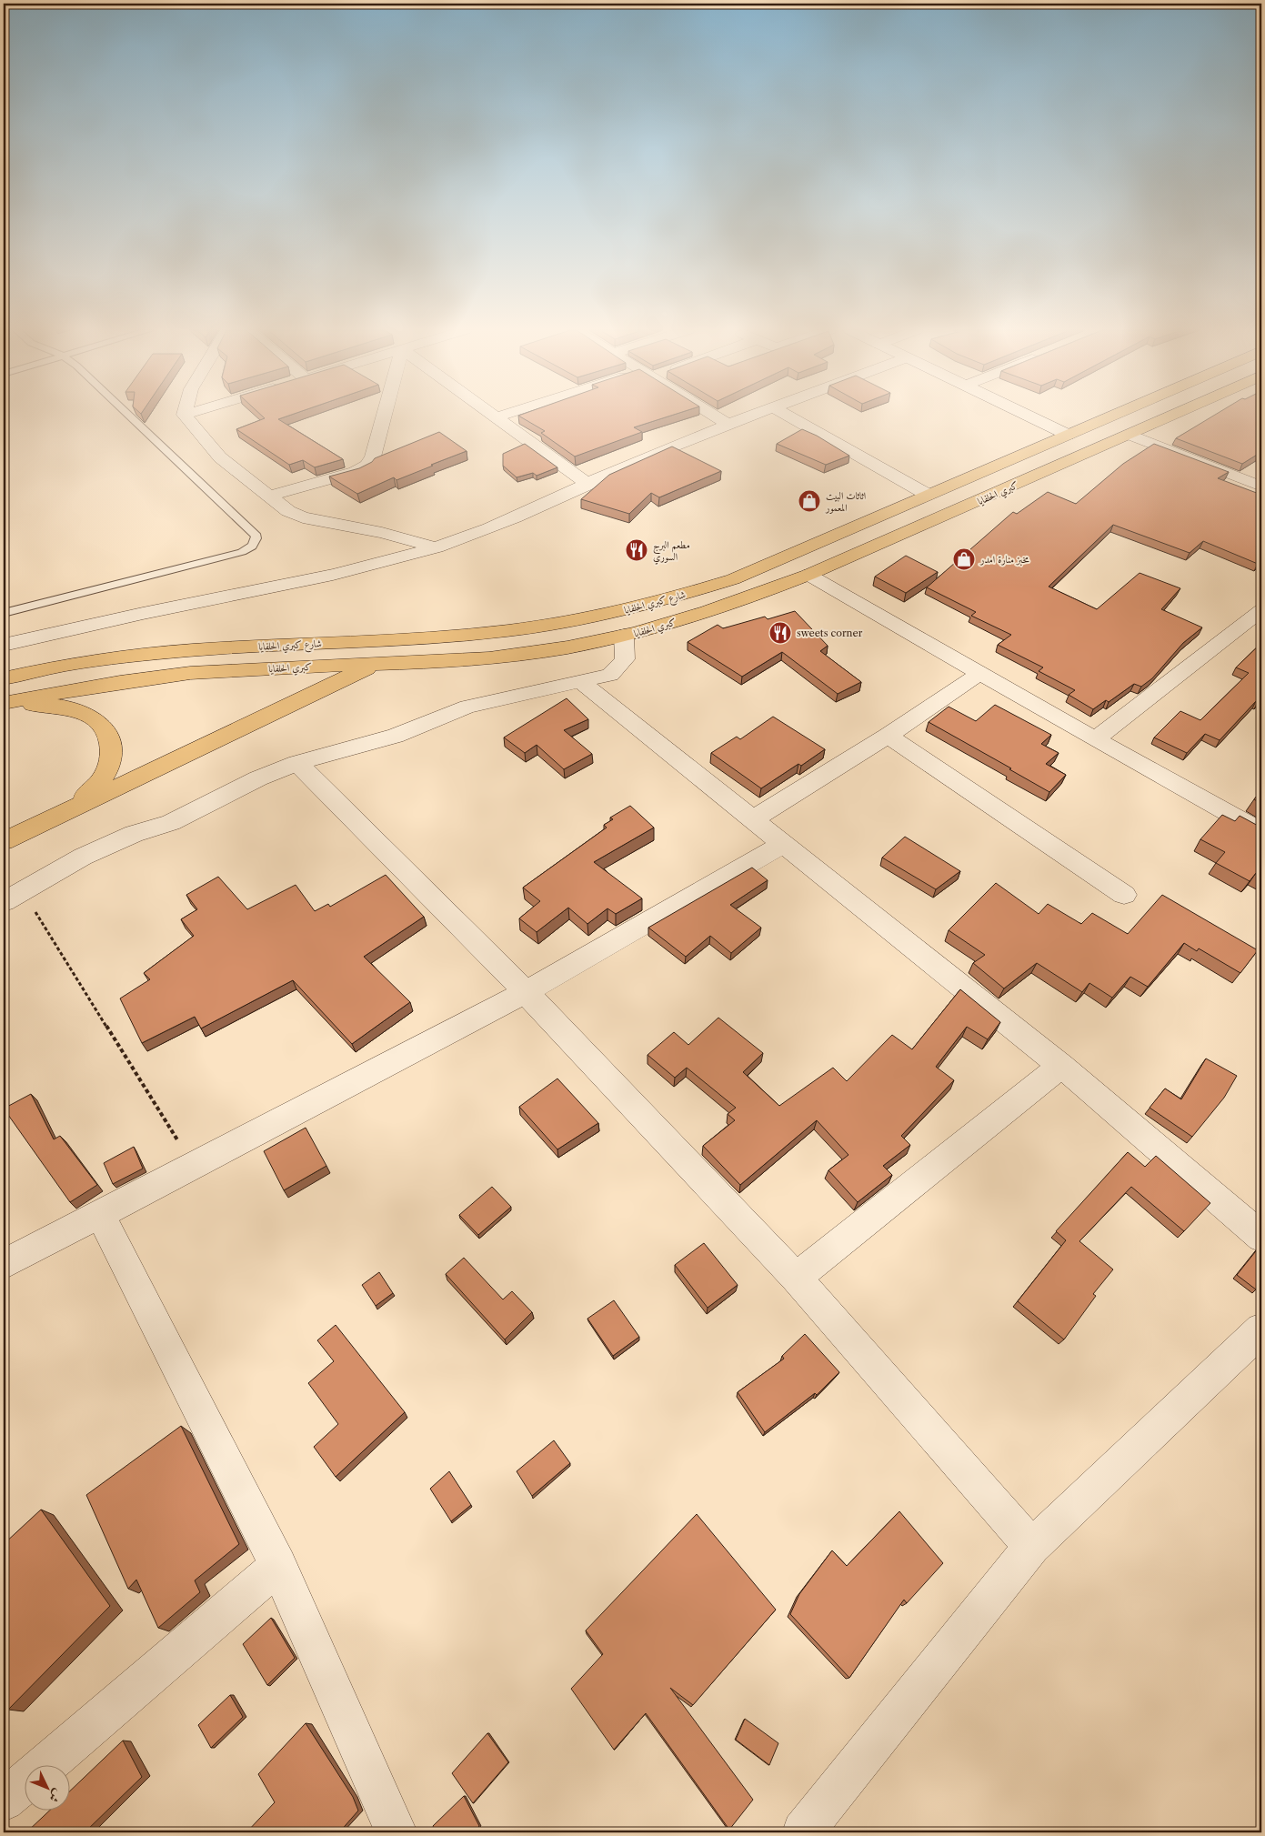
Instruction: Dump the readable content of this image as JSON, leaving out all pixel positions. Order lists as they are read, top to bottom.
{
  "streets": {
    "main road": ["كبري الحلفايا", "شارع كبري الحلفايا"]
  },
  "places": {
    "shop": ["اثاثات البيت المعمور", "مخبز منارة امدر"],
    "restaurant": ["مطعم البرج السوري", "sweets corner"]
  },
  "north": "bottom right"
}
